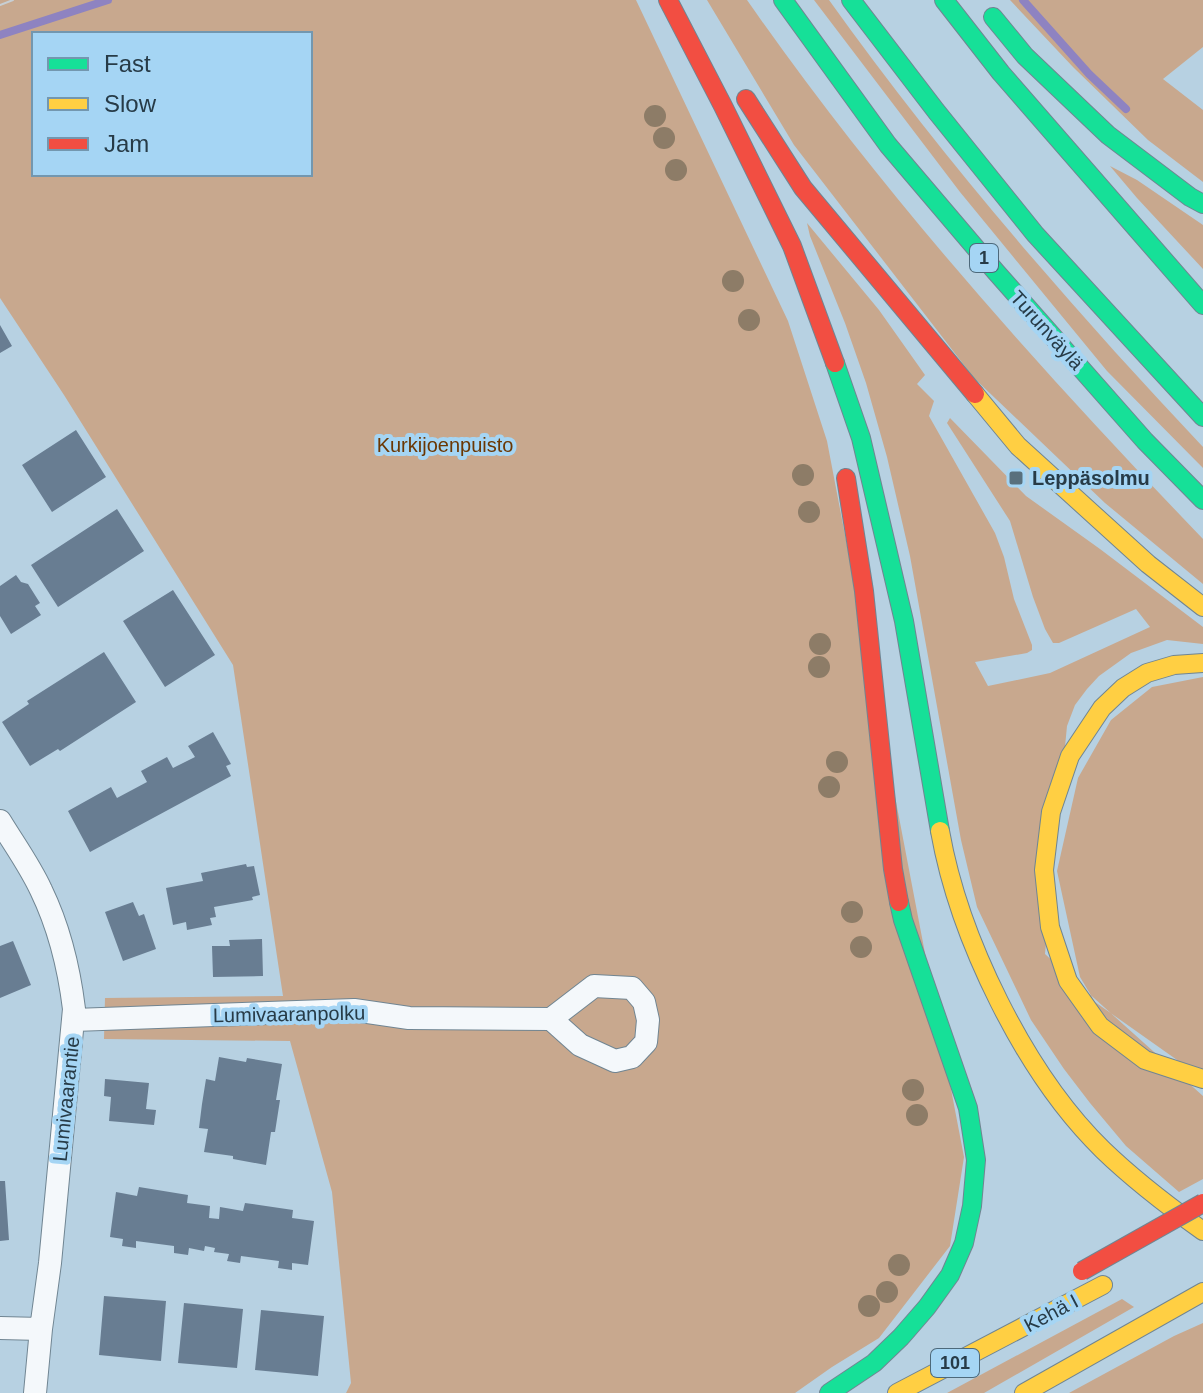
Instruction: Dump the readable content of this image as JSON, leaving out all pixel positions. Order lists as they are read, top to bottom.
{
  "streets": {
    "highway": [
      "1",
      "Turunväylä",
      "Kehä I",
      "101"
    ],
    "street": ["Lumivaaranpolku", "Lumivaarantie"]
  },
  "crossings": [
    ["Lumivaaranpolku", "Lumivaarantie"]
  ],
  "parks": ["Kurkijoenpuisto"],
  "places": {
    "transit": ["Leppäsolmu"]
  },
  "legend": ["Fast", "Slow", "Jam"]
}
